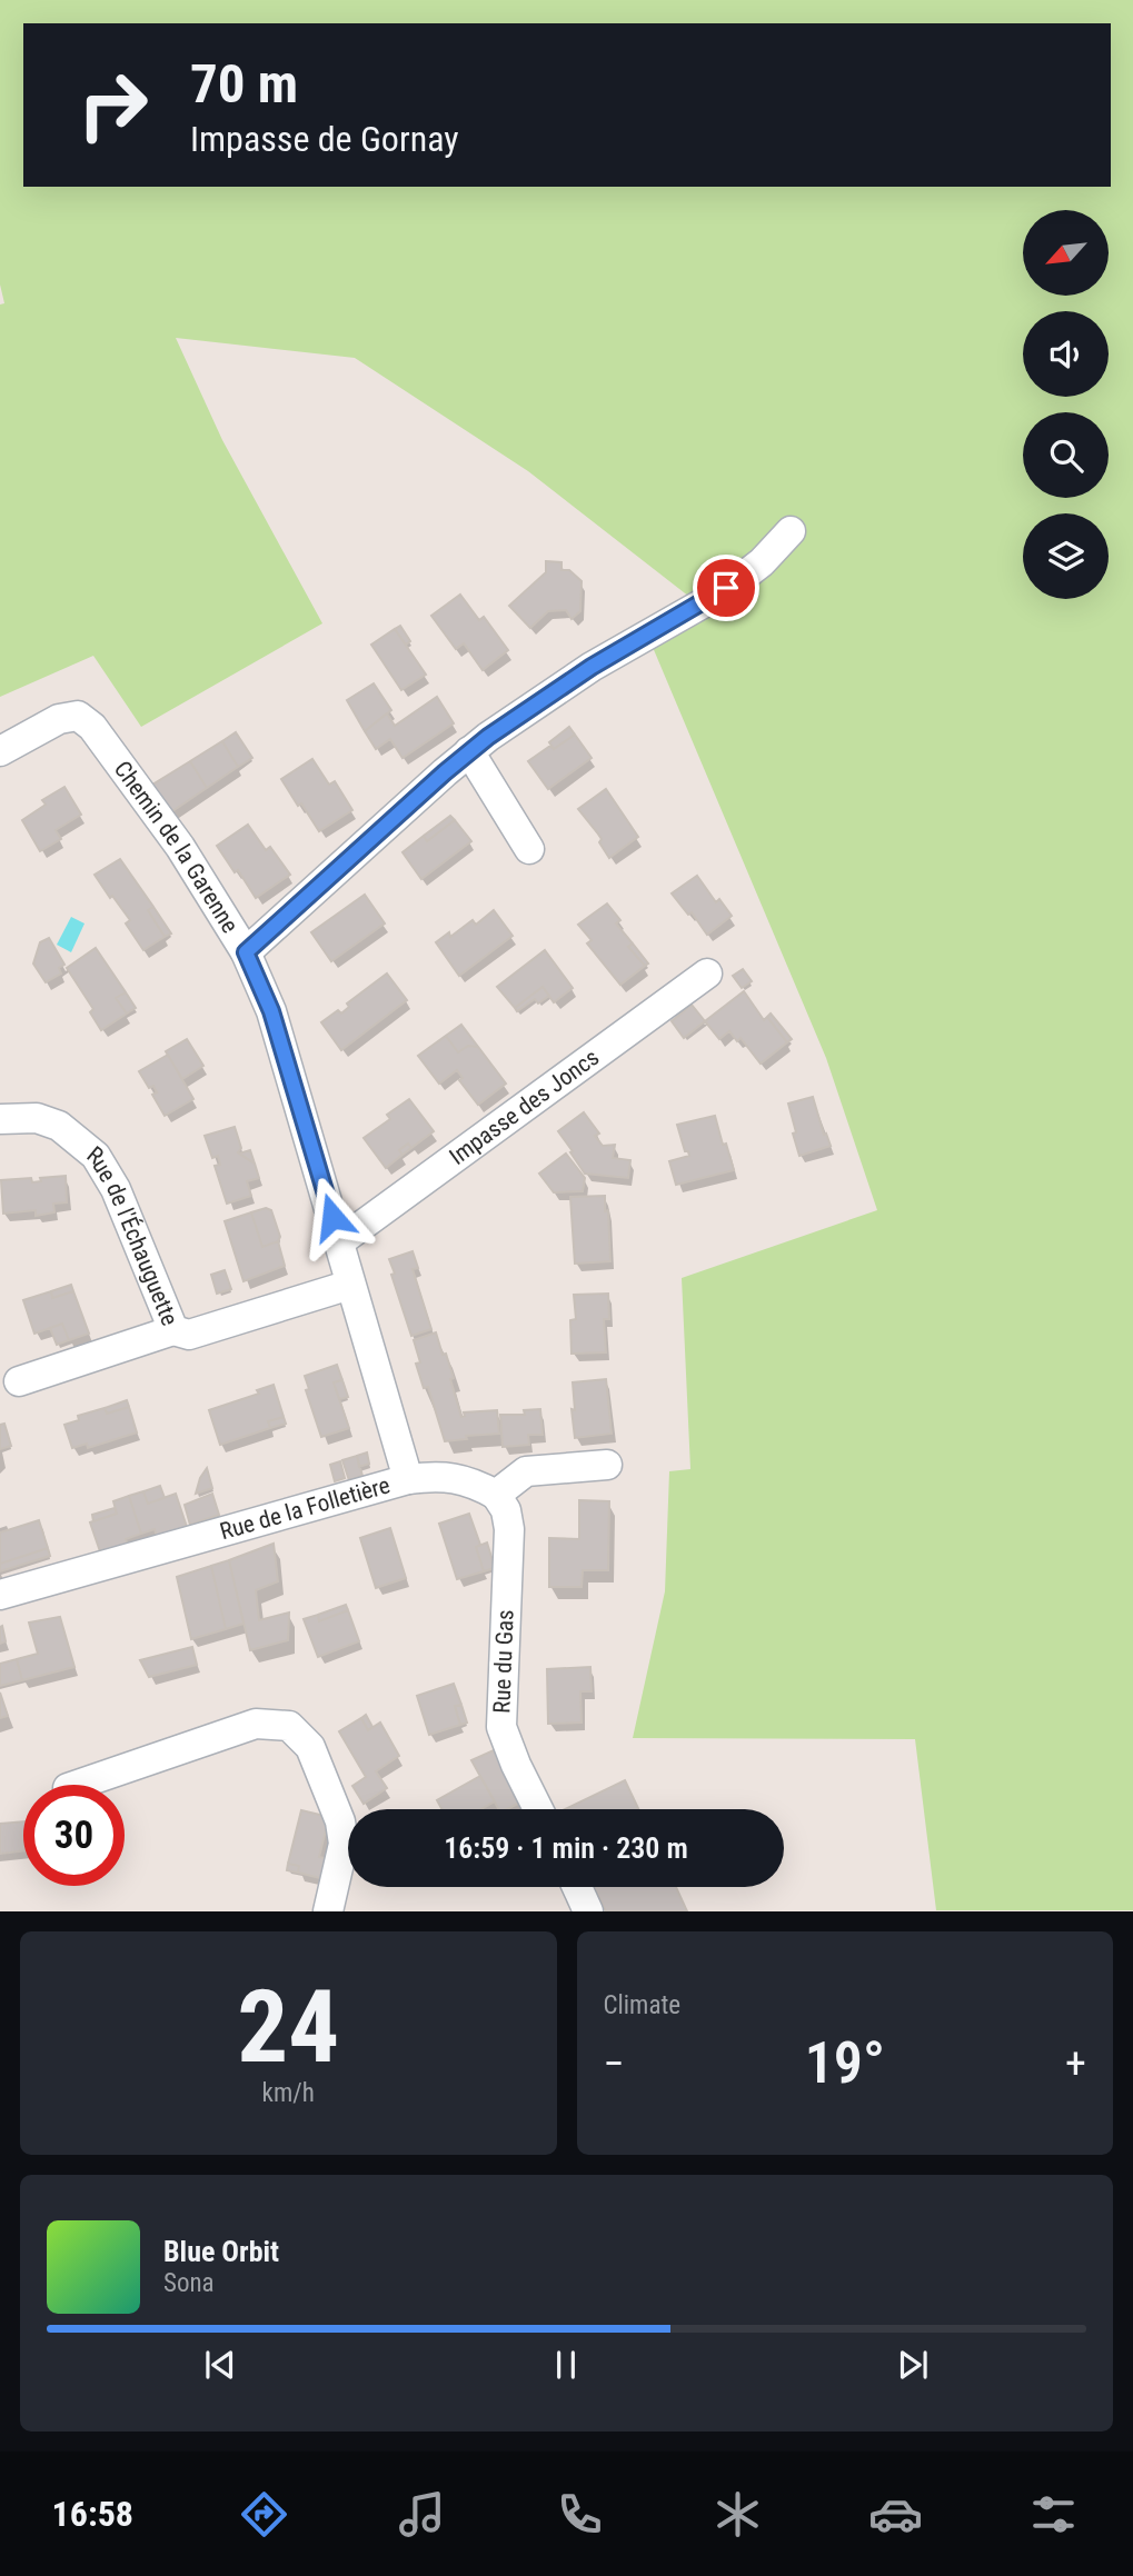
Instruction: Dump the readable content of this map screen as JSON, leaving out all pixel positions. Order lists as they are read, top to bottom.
{
  "streets": {
    "street": [
      "Chemin de la Garenne",
      "Impasse des Joncs",
      "Rue de l'Échauguette",
      "Rue de la Folletière",
      "Rue du Gas"
    ]
  },
  "crossings": [
    ["Chemin de la Garenne", "Impasse des Joncs"],
    ["Chemin de la Garenne", "Rue de l'Échauguette"],
    ["Chemin de la Garenne", "Rue de la Folletière"],
    ["Rue de la Folletière", "Rue du Gas"]
  ],
  "north": "bottom left",
  "page": {
    "turn": ["70 m", "Impasse de Gornay"],
    "limit": "30",
    "trip": "16:59 · 1 min · 230 m",
    "tile": [
      ["24", "km/h"],
      "Climate"
    ],
    "heat": ["−", "19°", "+"],
    "song": ["Blue Orbit", "Sona"],
    "tabs": "16:58"
  }
}
